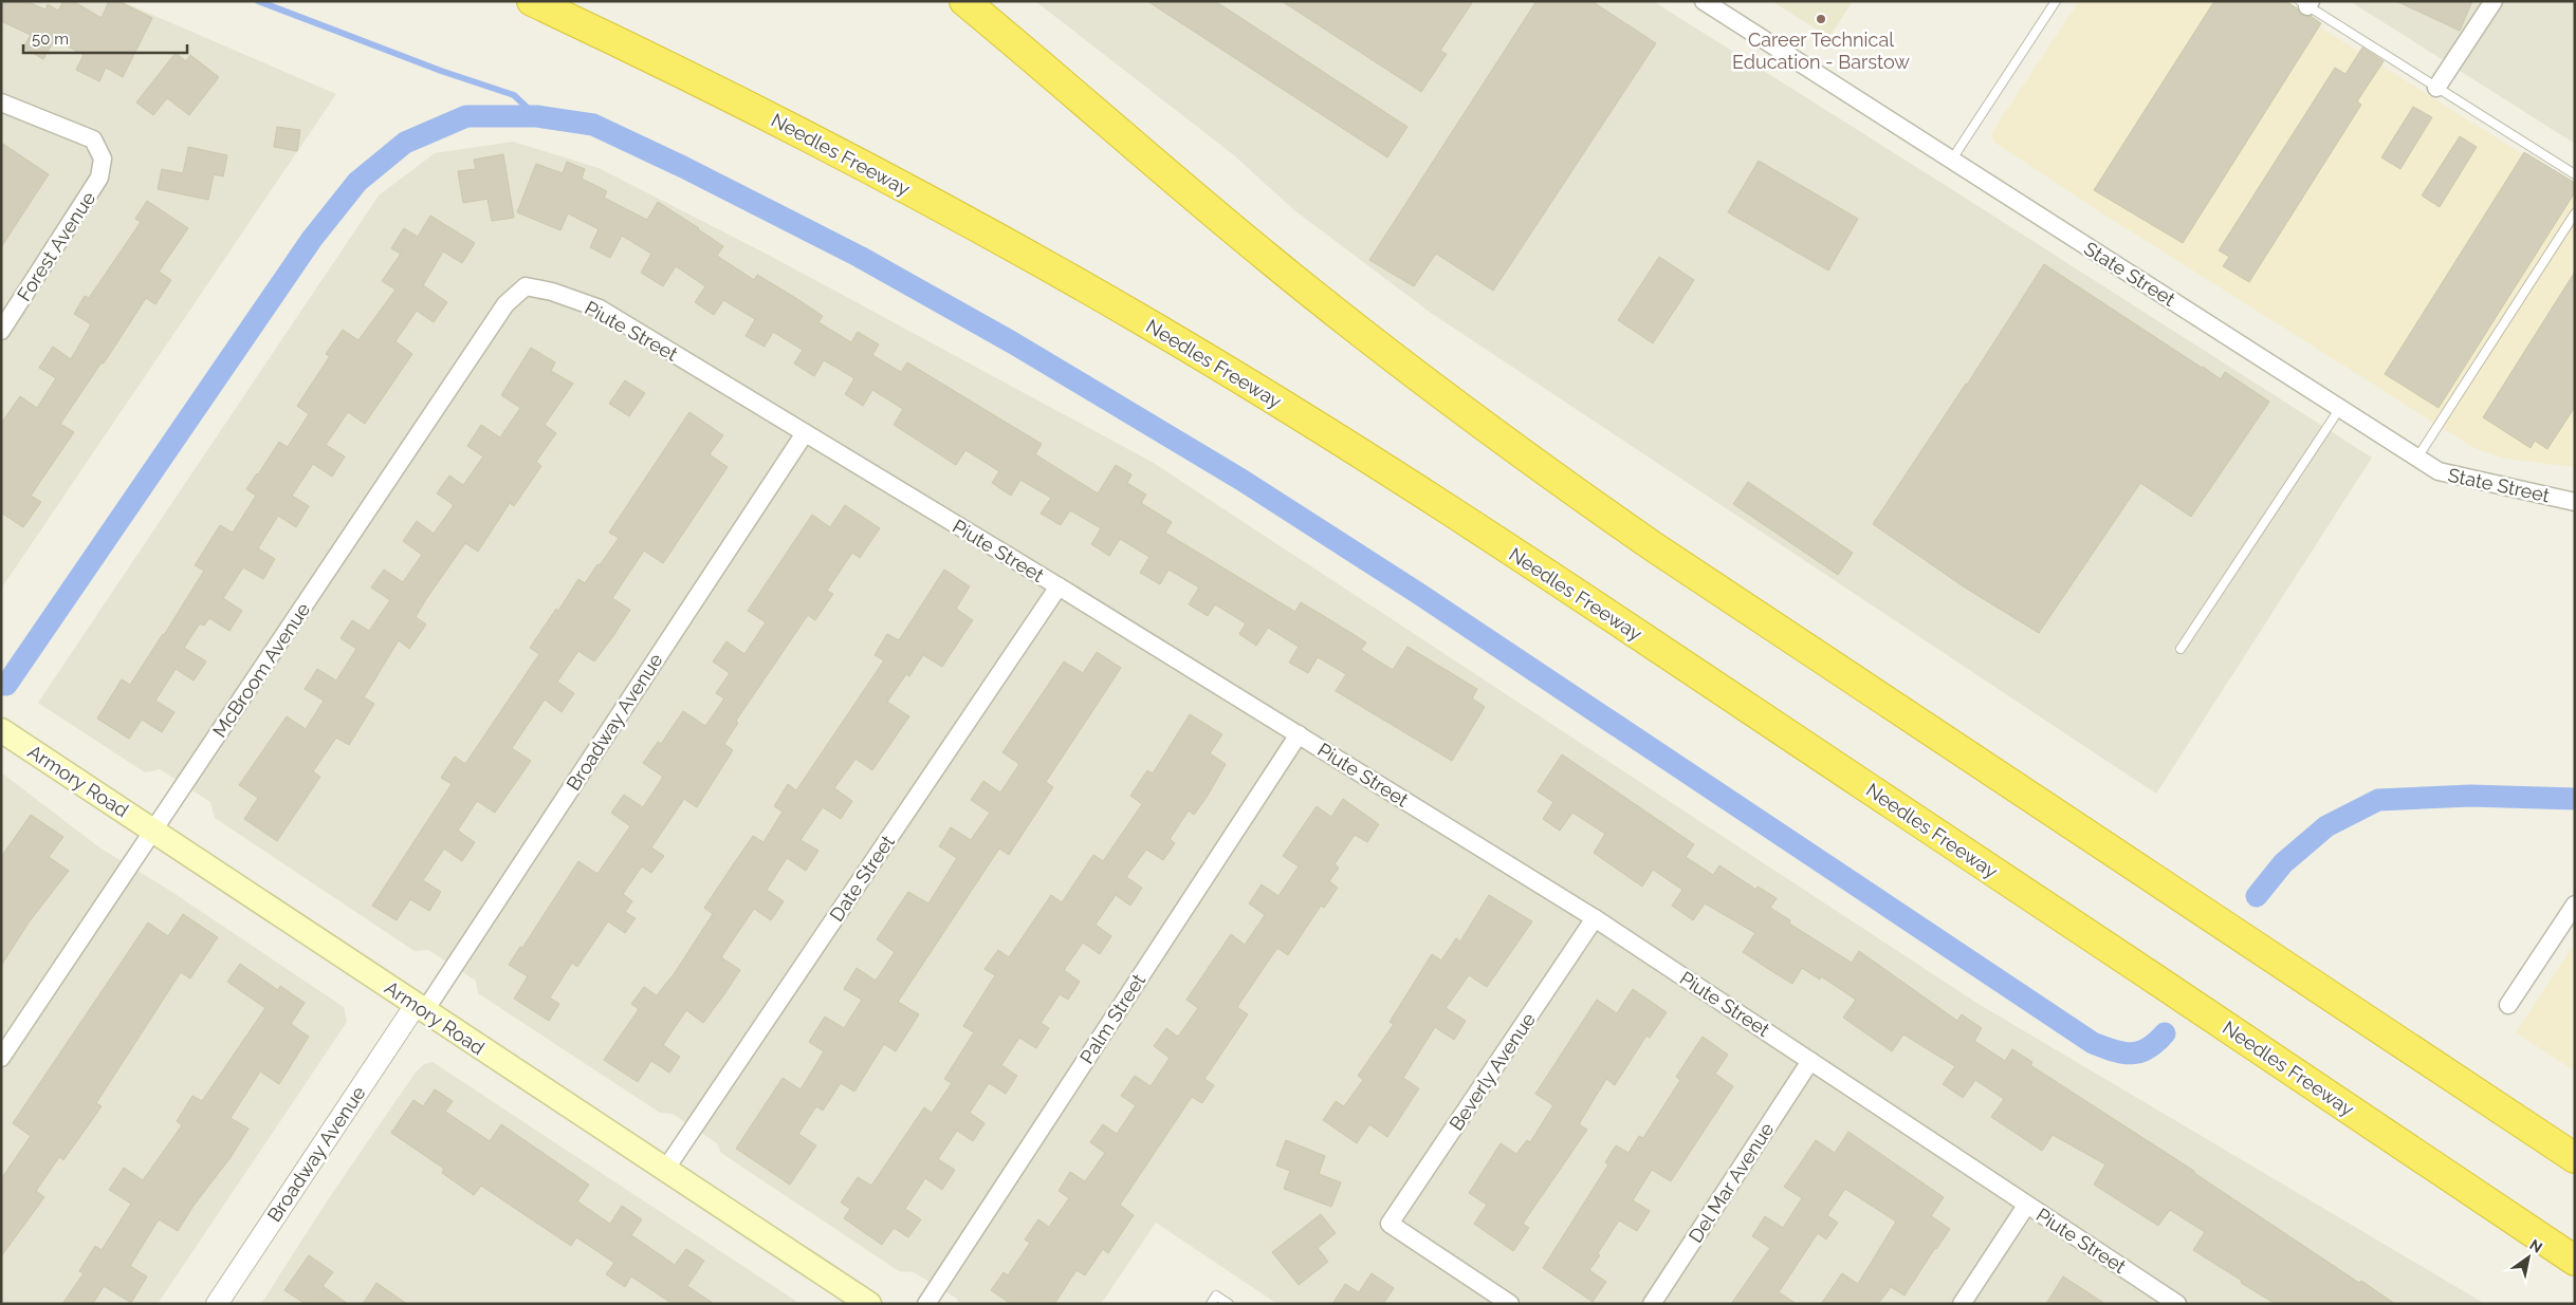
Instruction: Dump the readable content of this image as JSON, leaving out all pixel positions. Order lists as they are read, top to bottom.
{
  "streets": {
    "highway": ["Needles Freeway"],
    "main road": ["Armory Road"],
    "street": [
      "Forest Avenue",
      "State Street",
      "Piute Street",
      "McBroom Avenue",
      "Broadway Avenue",
      "Date Street",
      "Palm Street",
      "Beverly Avenue",
      "Del Mar Avenue"
    ]
  },
  "crossings": [
    ["Piute Street", "McBroom Avenue"],
    ["Piute Street", "Broadway Avenue"],
    ["Piute Street", "Date Street"],
    ["Piute Street", "Palm Street"],
    ["Piute Street", "Beverly Avenue"],
    ["Piute Street", "Del Mar Avenue"],
    ["McBroom Avenue", "Armory Road"],
    ["Broadway Avenue", "Armory Road"],
    ["Armory Road", "Date Street"]
  ],
  "places": ["Career Technical Education - Barstow"],
  "scale_bar": "50 m",
  "north": "top right"
}
